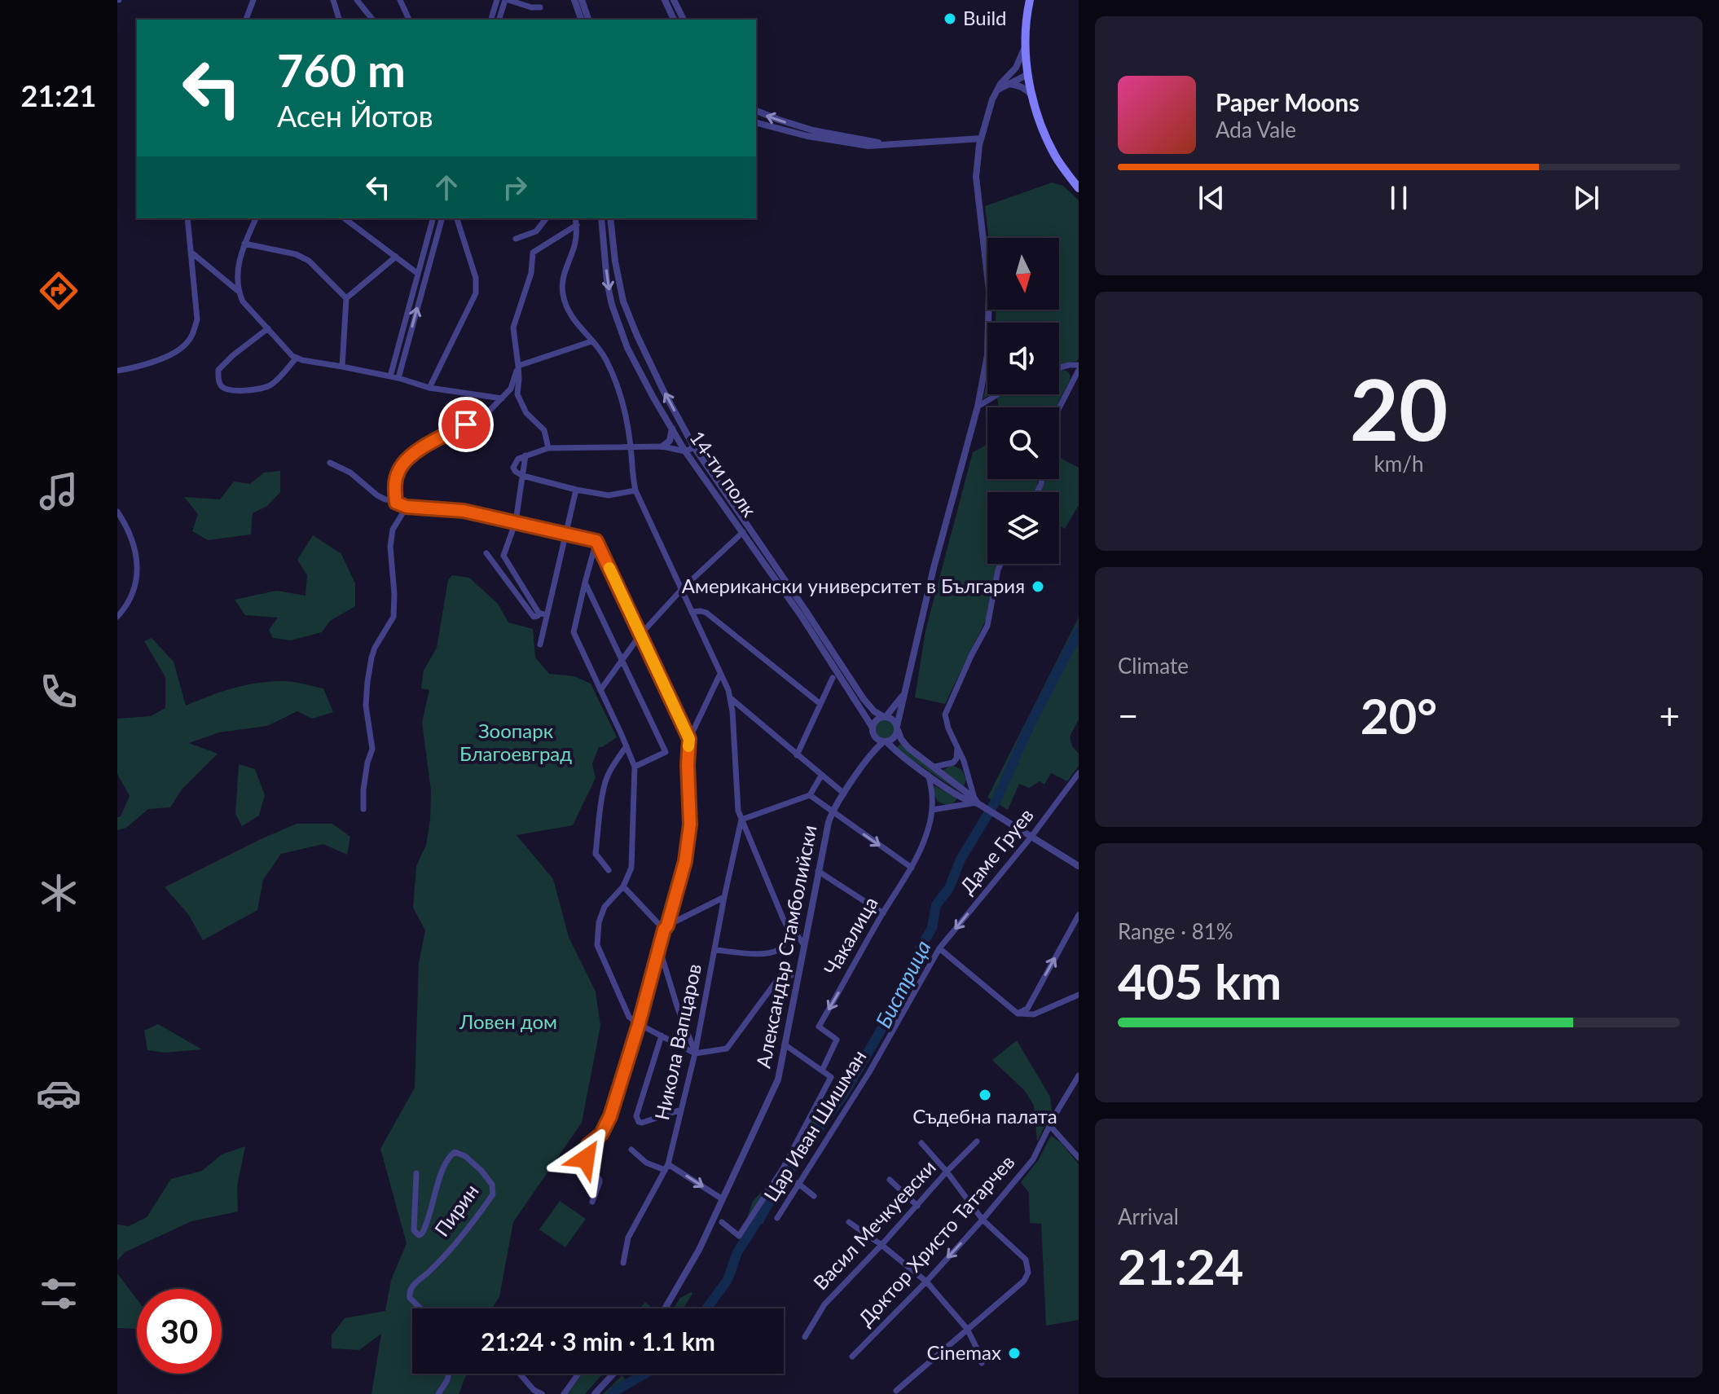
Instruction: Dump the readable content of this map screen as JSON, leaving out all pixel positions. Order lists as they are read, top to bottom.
{
  "streets": {
    "street": [
      "14-ти полк",
      "Даме Груев",
      "Чакалица",
      "Александър Стамболийски",
      "Никола Вапцаров",
      "Цар Иван Шишман",
      "Пирин",
      "Васил Мечкуевски",
      "Доктор Христо Татарчев"
    ]
  },
  "crossings": [
    ["14-ти полк", "Александър Стамболийски"],
    ["Даме Груев", "Цар Иван Шишман"]
  ],
  "one_way": ["Даме Груев", "Чакалица"],
  "water": ["Бистрица"],
  "parks": ["Зоопарк Благоевград", "Ловен дом"],
  "places": [
    "Build",
    "Американски университет в България",
    "Съдебна палата",
    "Cinemax"
  ],
  "north": "bottom",
  "page": {
    "tabs": "21:21",
    "turn": ["760 m", "Асен Йотов"],
    "song": ["Paper Moons", "Ada Vale"],
    "tile": [
      ["20", "km/h"],
      "Climate",
      ["Range · 81%", "405 km"],
      ["Arrival", "21:24"]
    ],
    "heat": ["−", "20°", "+"],
    "limit": "30",
    "trip": "21:24 · 3 min · 1.1 km"
  }
}
